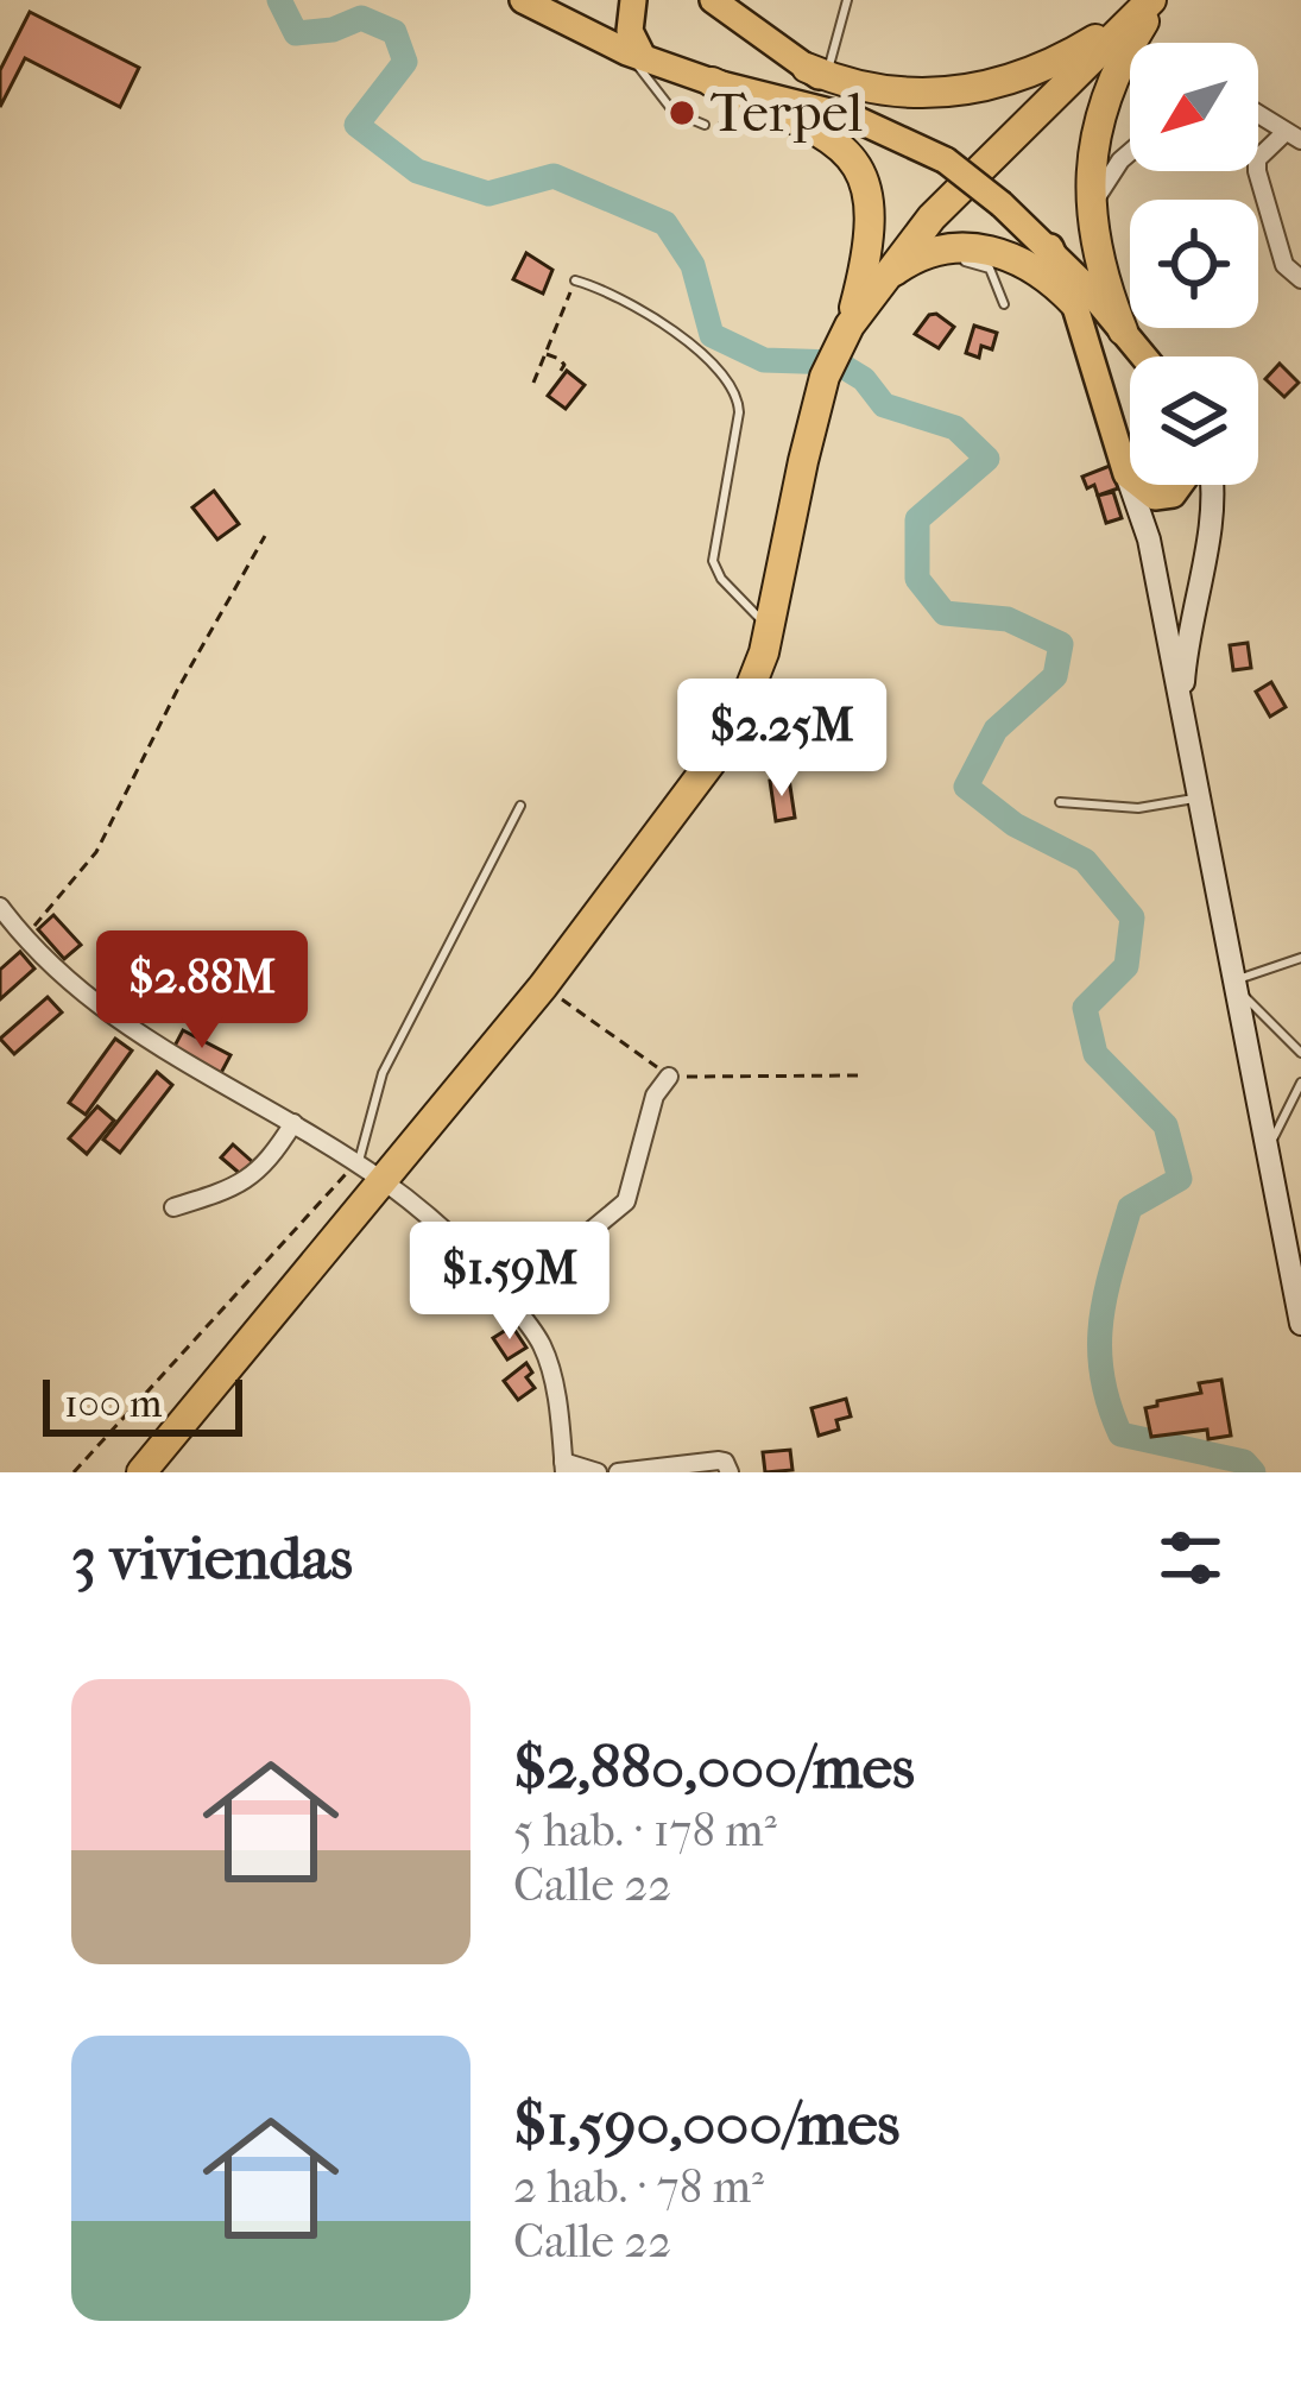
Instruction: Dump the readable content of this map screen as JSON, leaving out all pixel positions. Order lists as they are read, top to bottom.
{
  "places": ["Terpel"],
  "scale_bar": "100 m",
  "north": "bottom left",
  "page": {
    "price": ["$2.25M", "$2.88M", "$1.59M"],
    "scale": "100 m",
    "heading": "3 viviendas",
    "list": [
      {
        "name": "$2,880,000/mes",
        "note": "5 hab. · 178 m² · Calle 22"
      },
      {
        "name": "$1,590,000/mes",
        "note": "2 hab. · 78 m² · Calle 22"
      }
    ]
  }
}
